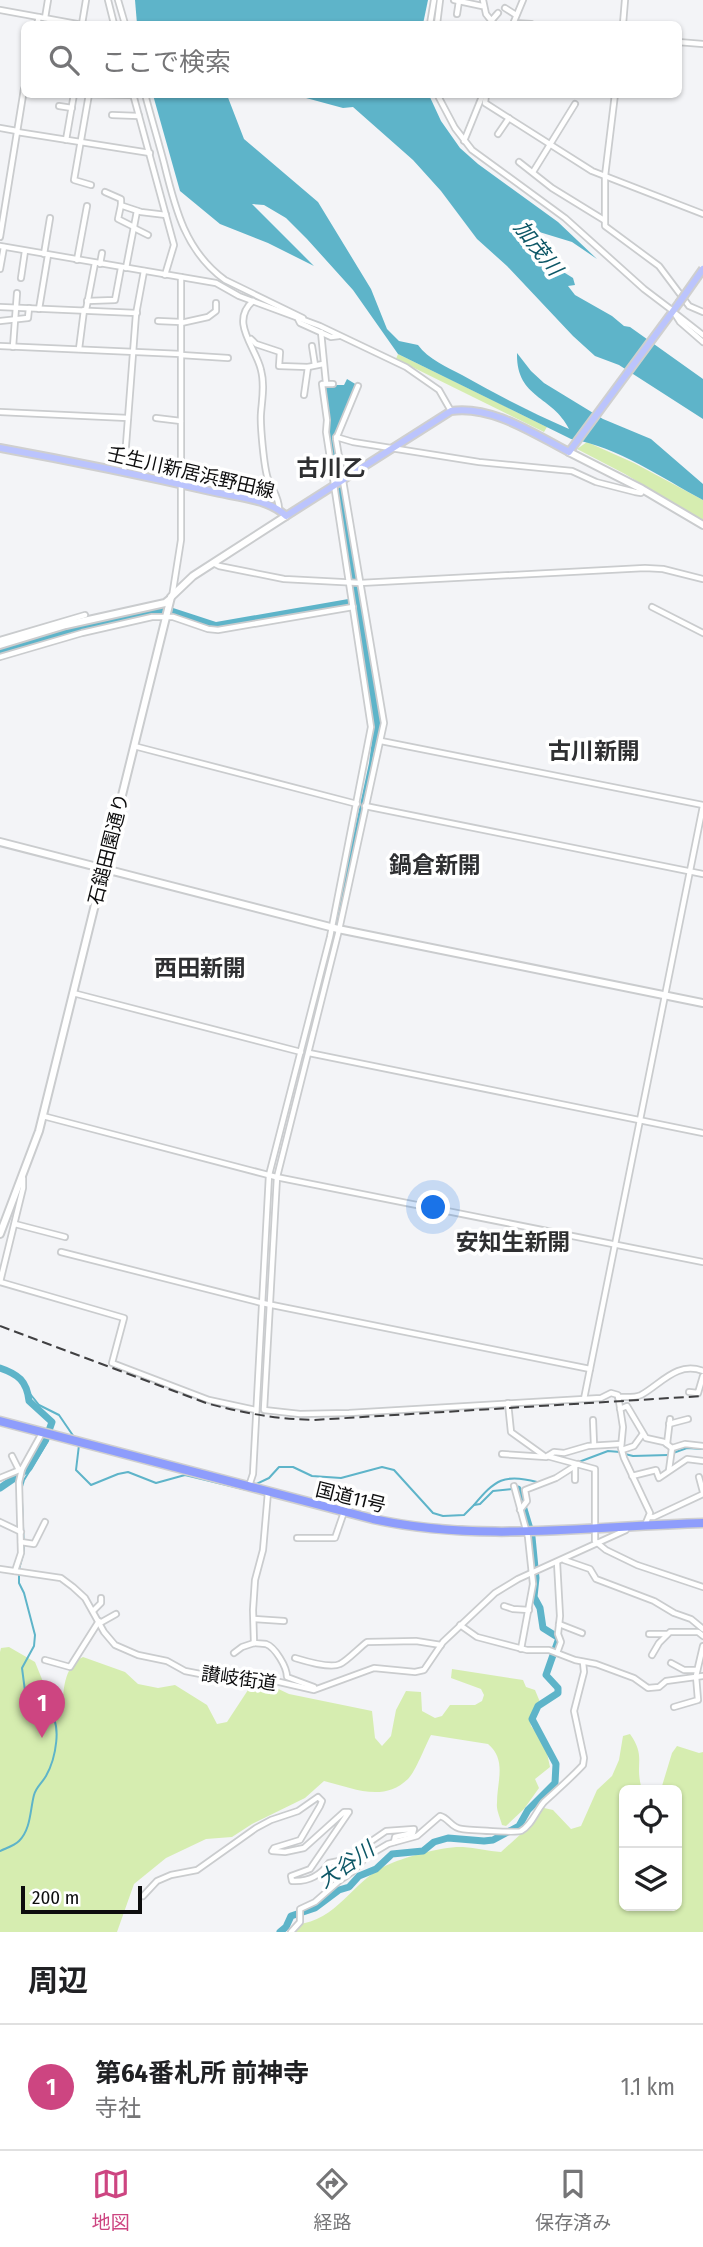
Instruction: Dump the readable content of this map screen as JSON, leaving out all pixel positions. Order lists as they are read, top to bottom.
{
  "streets": {
    "highway": ["国道11号"],
    "main road": ["壬生川新居浜野田線"],
    "street": ["石鎚田園通り", "讃岐街道"]
  },
  "crossings": [
    ["国道11号", "讃岐街道"]
  ],
  "districts": [
    "古川乙",
    "古川新開",
    "鍋倉新開",
    "西田新開",
    "安知生新開"
  ],
  "water": ["加茂川", "大谷川"],
  "scale_bar": "200 m",
  "page": {
    "search": "ここで検索",
    "pins": "1",
    "scale": "200 m",
    "heading": "周辺",
    "list": [
      {
        "mark": "1",
        "name": "第64番札所 前神寺",
        "note": "寺社",
        "value": "1.1 km"
      }
    ],
    "nav": ["地図", "経路", "保存済み"]
  }
}
